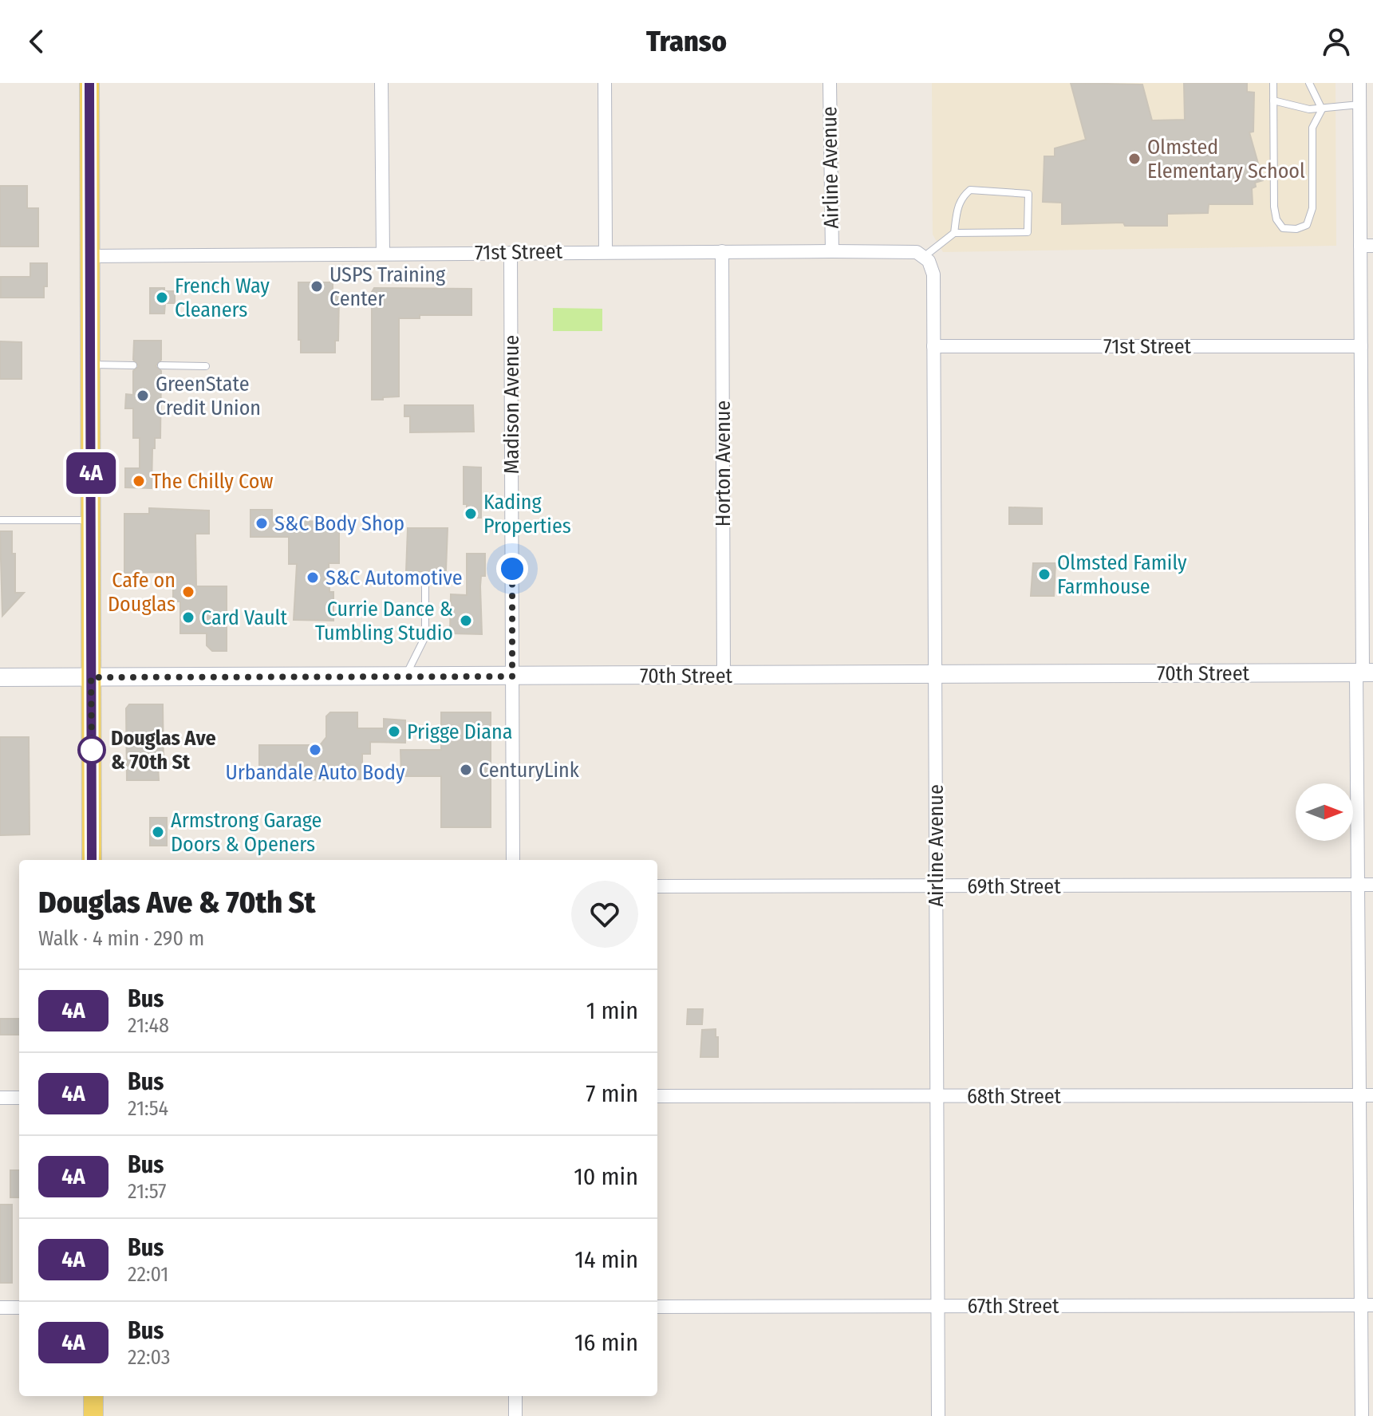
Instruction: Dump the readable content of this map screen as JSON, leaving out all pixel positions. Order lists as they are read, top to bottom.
{
  "streets": {
    "main road": ["70th Street"],
    "street": [
      "Airline Avenue",
      "71st Street",
      "Madison Avenue",
      "Horton Avenue",
      "69th Street",
      "68th Street",
      "67th Street"
    ]
  },
  "crossings": [
    ["Airline Avenue", "71st Street"],
    ["Airline Avenue", "70th Street"],
    ["Airline Avenue", "69th Street"],
    ["Airline Avenue", "68th Street"],
    ["Airline Avenue", "67th Street"],
    ["71st Street", "Madison Avenue"],
    ["71st Street", "Horton Avenue"],
    ["Madison Avenue", "70th Street"],
    ["Horton Avenue", "70th Street"]
  ],
  "places": [
    "Olmsted Elementary School",
    "USPS Training Center",
    "French Way Cleaners",
    "GreenState Credit Union",
    "The Chilly Cow",
    "Kading Properties",
    "S&C Body Shop",
    "Olmsted Family Farmhouse",
    "S&C Automotive",
    "Cafe on Douglas",
    "Card Vault",
    "Currie Dance & Tumbling Studio",
    "Prigge Diana",
    "Douglas Ave & 70th St",
    "Urbandale Auto Body",
    "CenturyLink",
    "Armstrong Garage Doors & Openers"
  ],
  "lines": ["bus line 4A"],
  "north": "right",
  "page": {
    "header": "Transo",
    "on_map": "4A",
    "heading": ["Douglas Ave & 70th St", "Walk · 4 min · 290 m"],
    "list": [
      {
        "mark": "4A",
        "name": "Bus",
        "note": "21:48",
        "value": "1 min"
      },
      {
        "mark": "4A",
        "name": "Bus",
        "note": "21:54",
        "value": "7 min"
      },
      {
        "mark": "4A",
        "name": "Bus",
        "note": "21:57",
        "value": "10 min"
      },
      {
        "mark": "4A",
        "name": "Bus",
        "note": "22:01",
        "value": "14 min"
      },
      {
        "mark": "4A",
        "name": "Bus",
        "note": "22:03",
        "value": "16 min"
      }
    ]
  }
}
